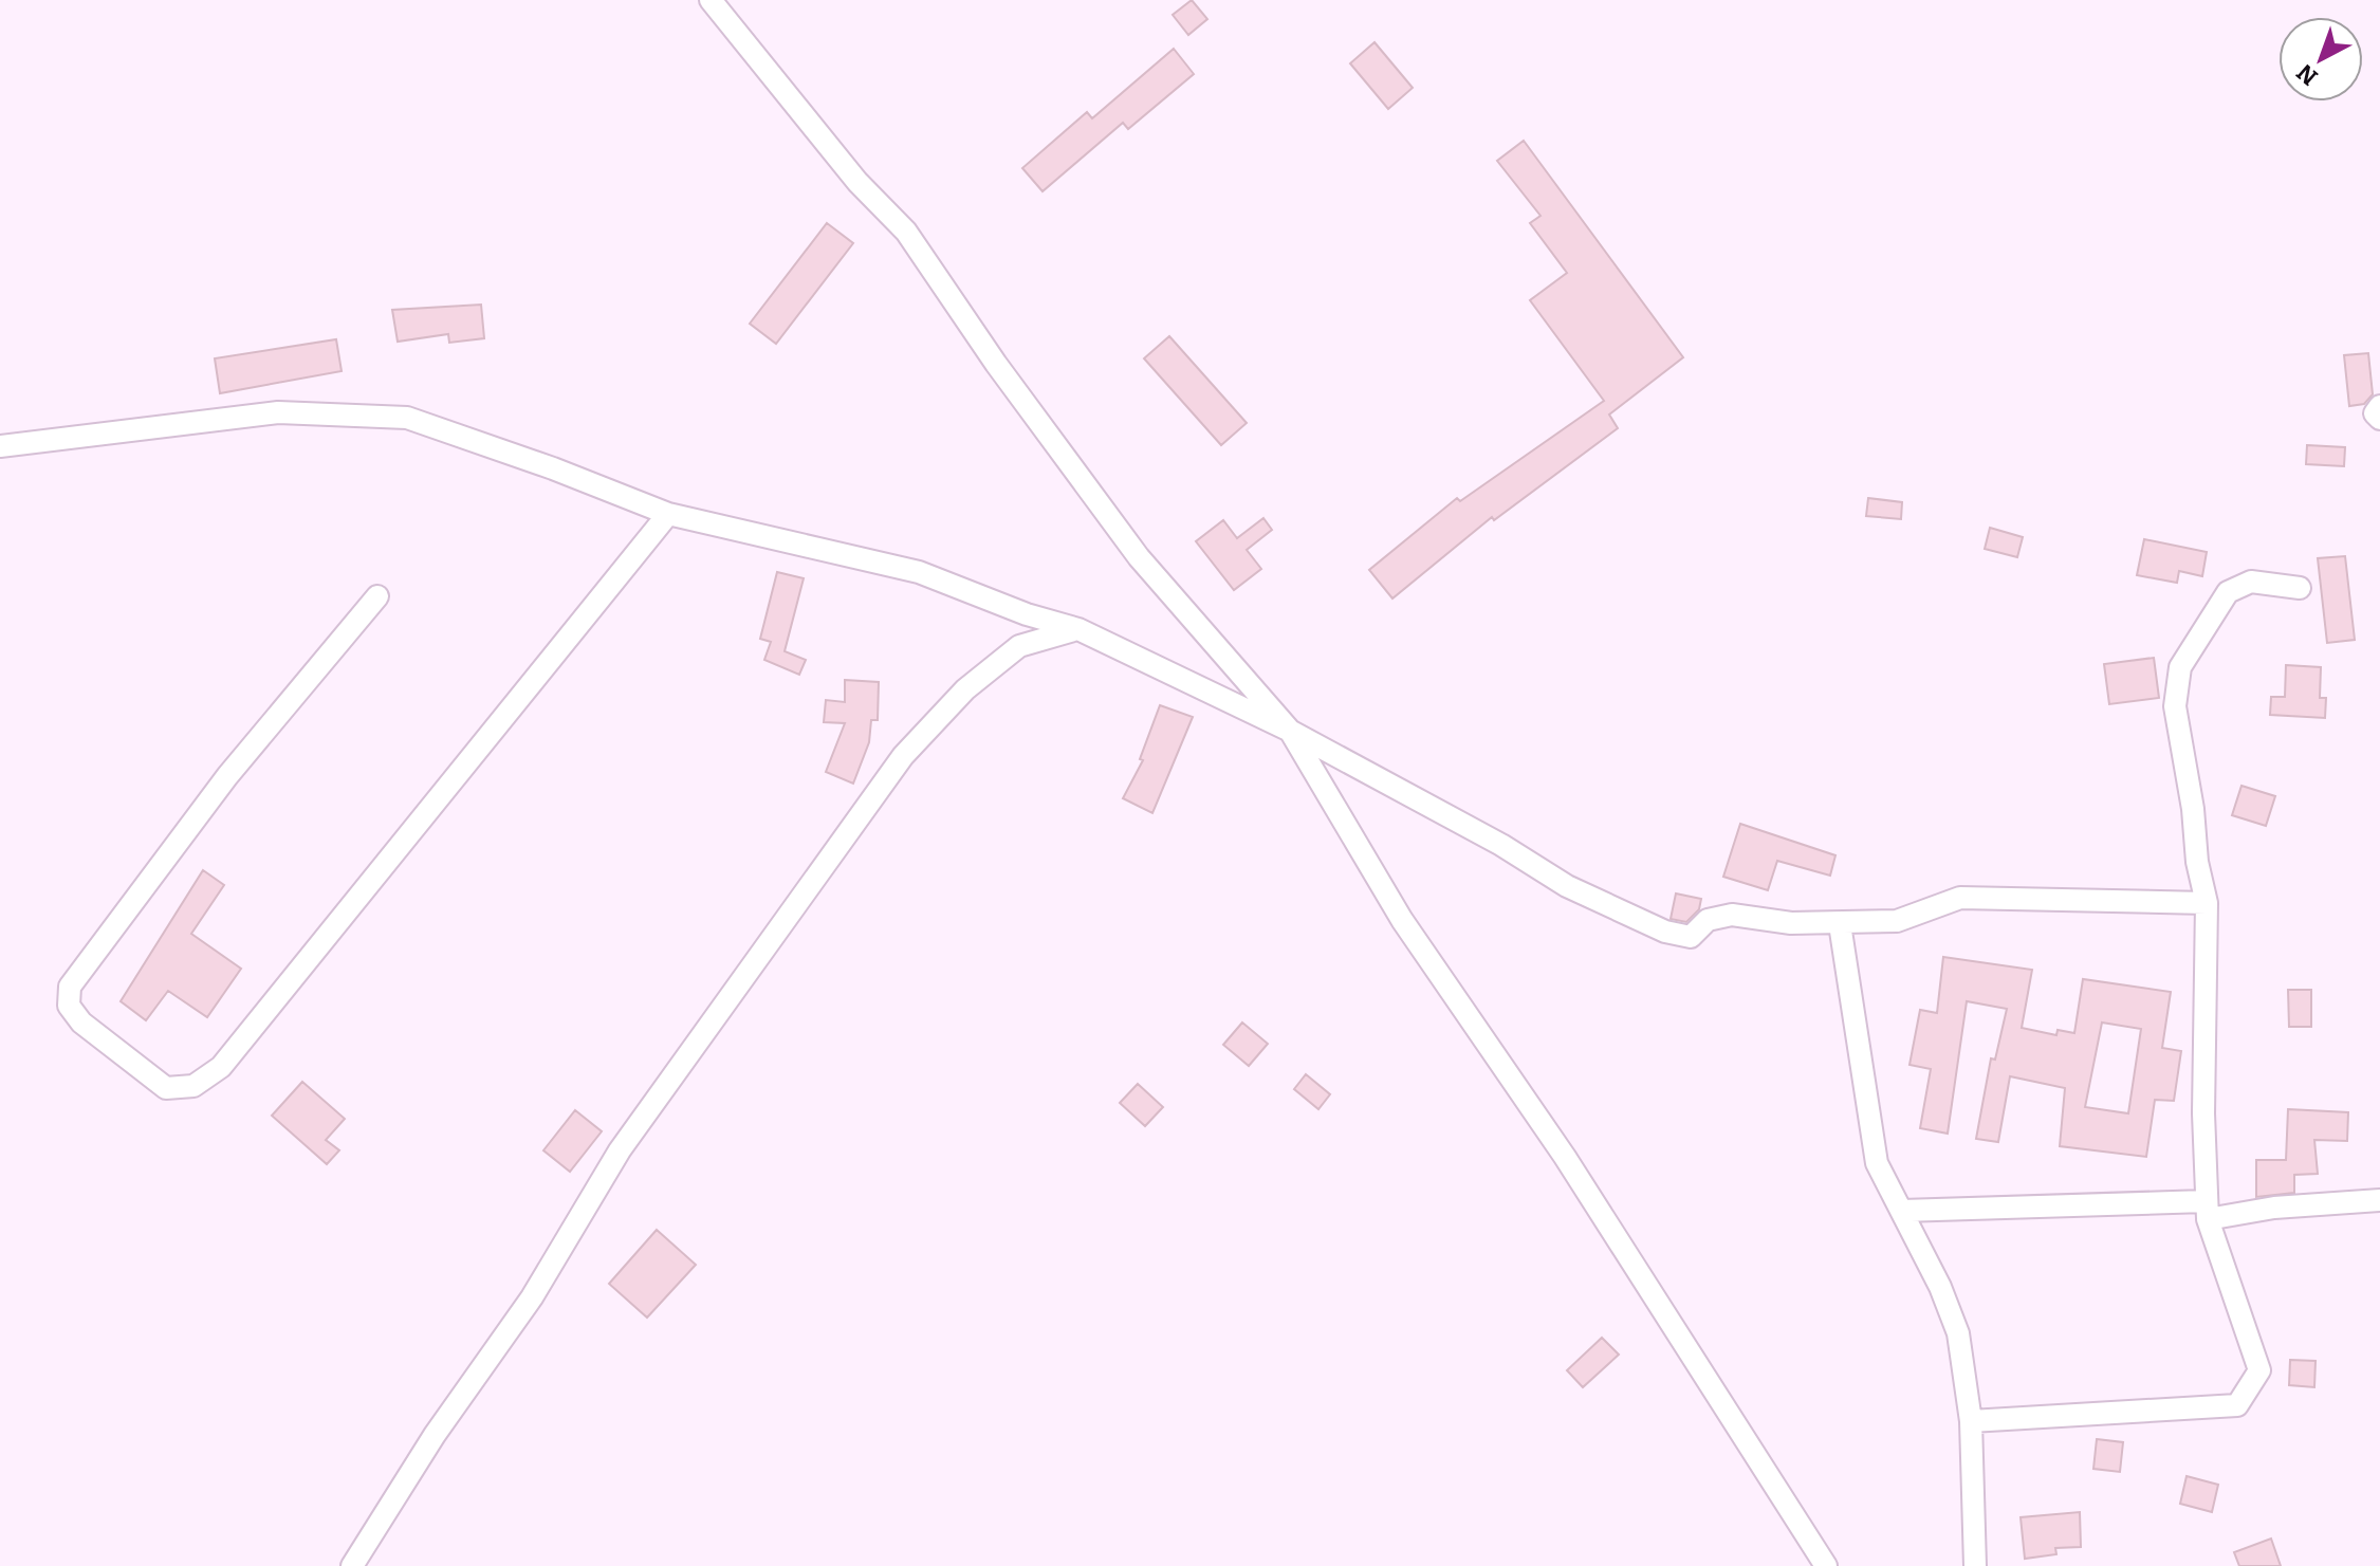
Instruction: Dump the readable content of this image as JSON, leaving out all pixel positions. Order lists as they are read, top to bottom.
{
  "north": "bottom left"
}
